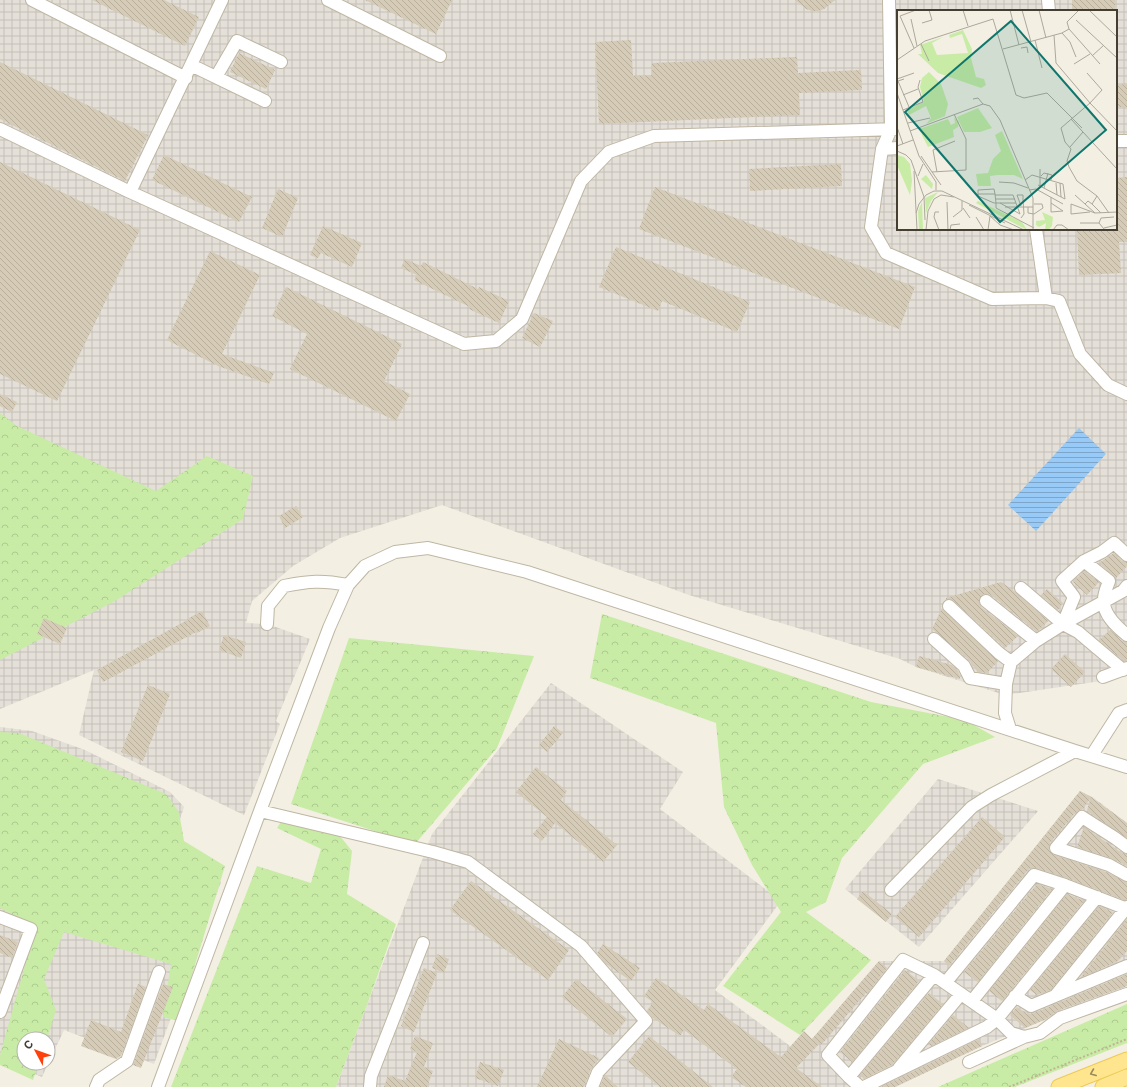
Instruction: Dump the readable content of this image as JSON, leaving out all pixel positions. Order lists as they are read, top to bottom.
{
  "north": "top left"
}
